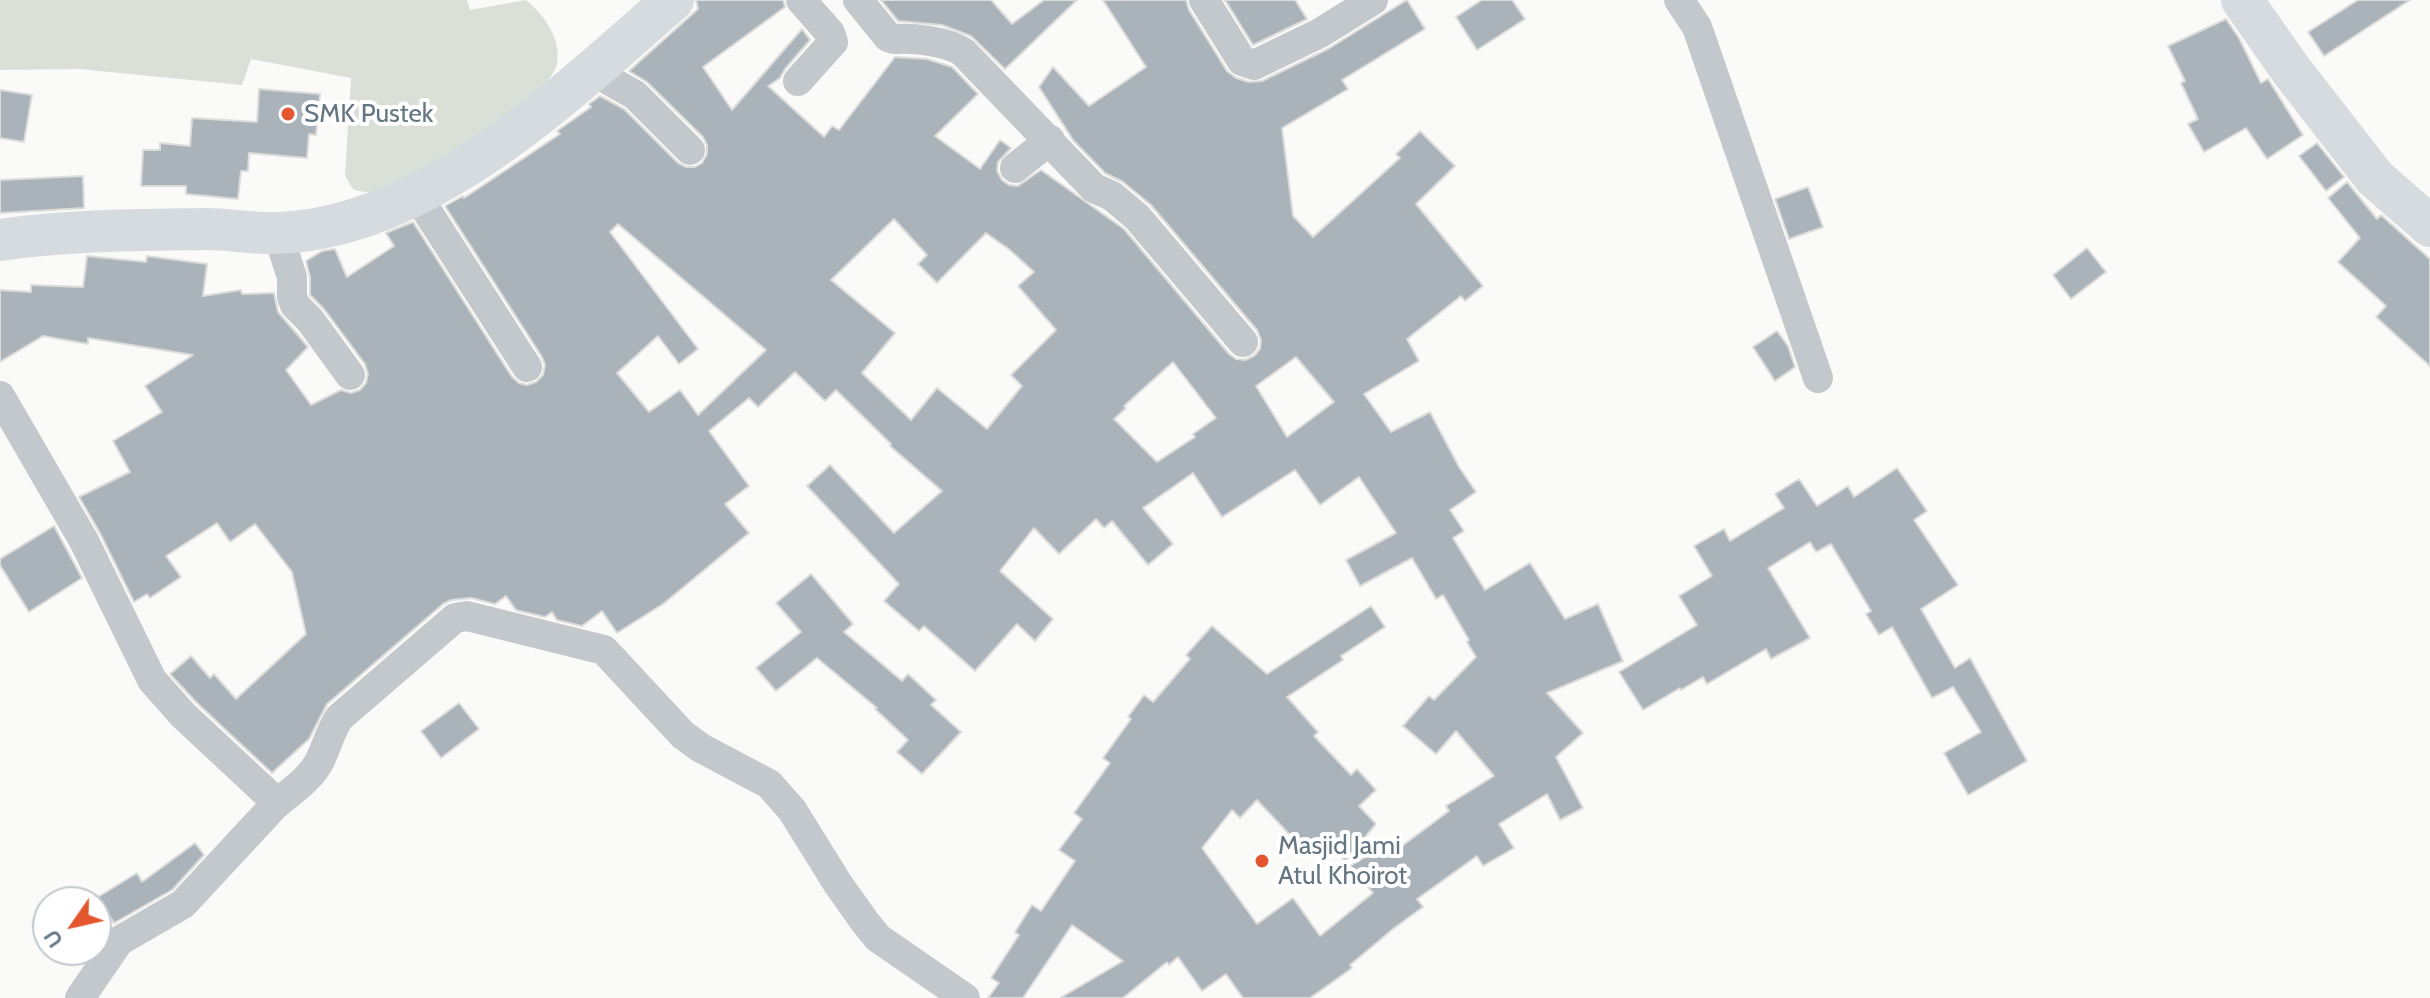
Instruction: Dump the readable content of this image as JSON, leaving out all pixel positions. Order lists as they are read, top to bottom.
{
  "places": ["SMK Pustek", "Masjid Jami Atul Khoirot"],
  "north": "bottom left"
}
